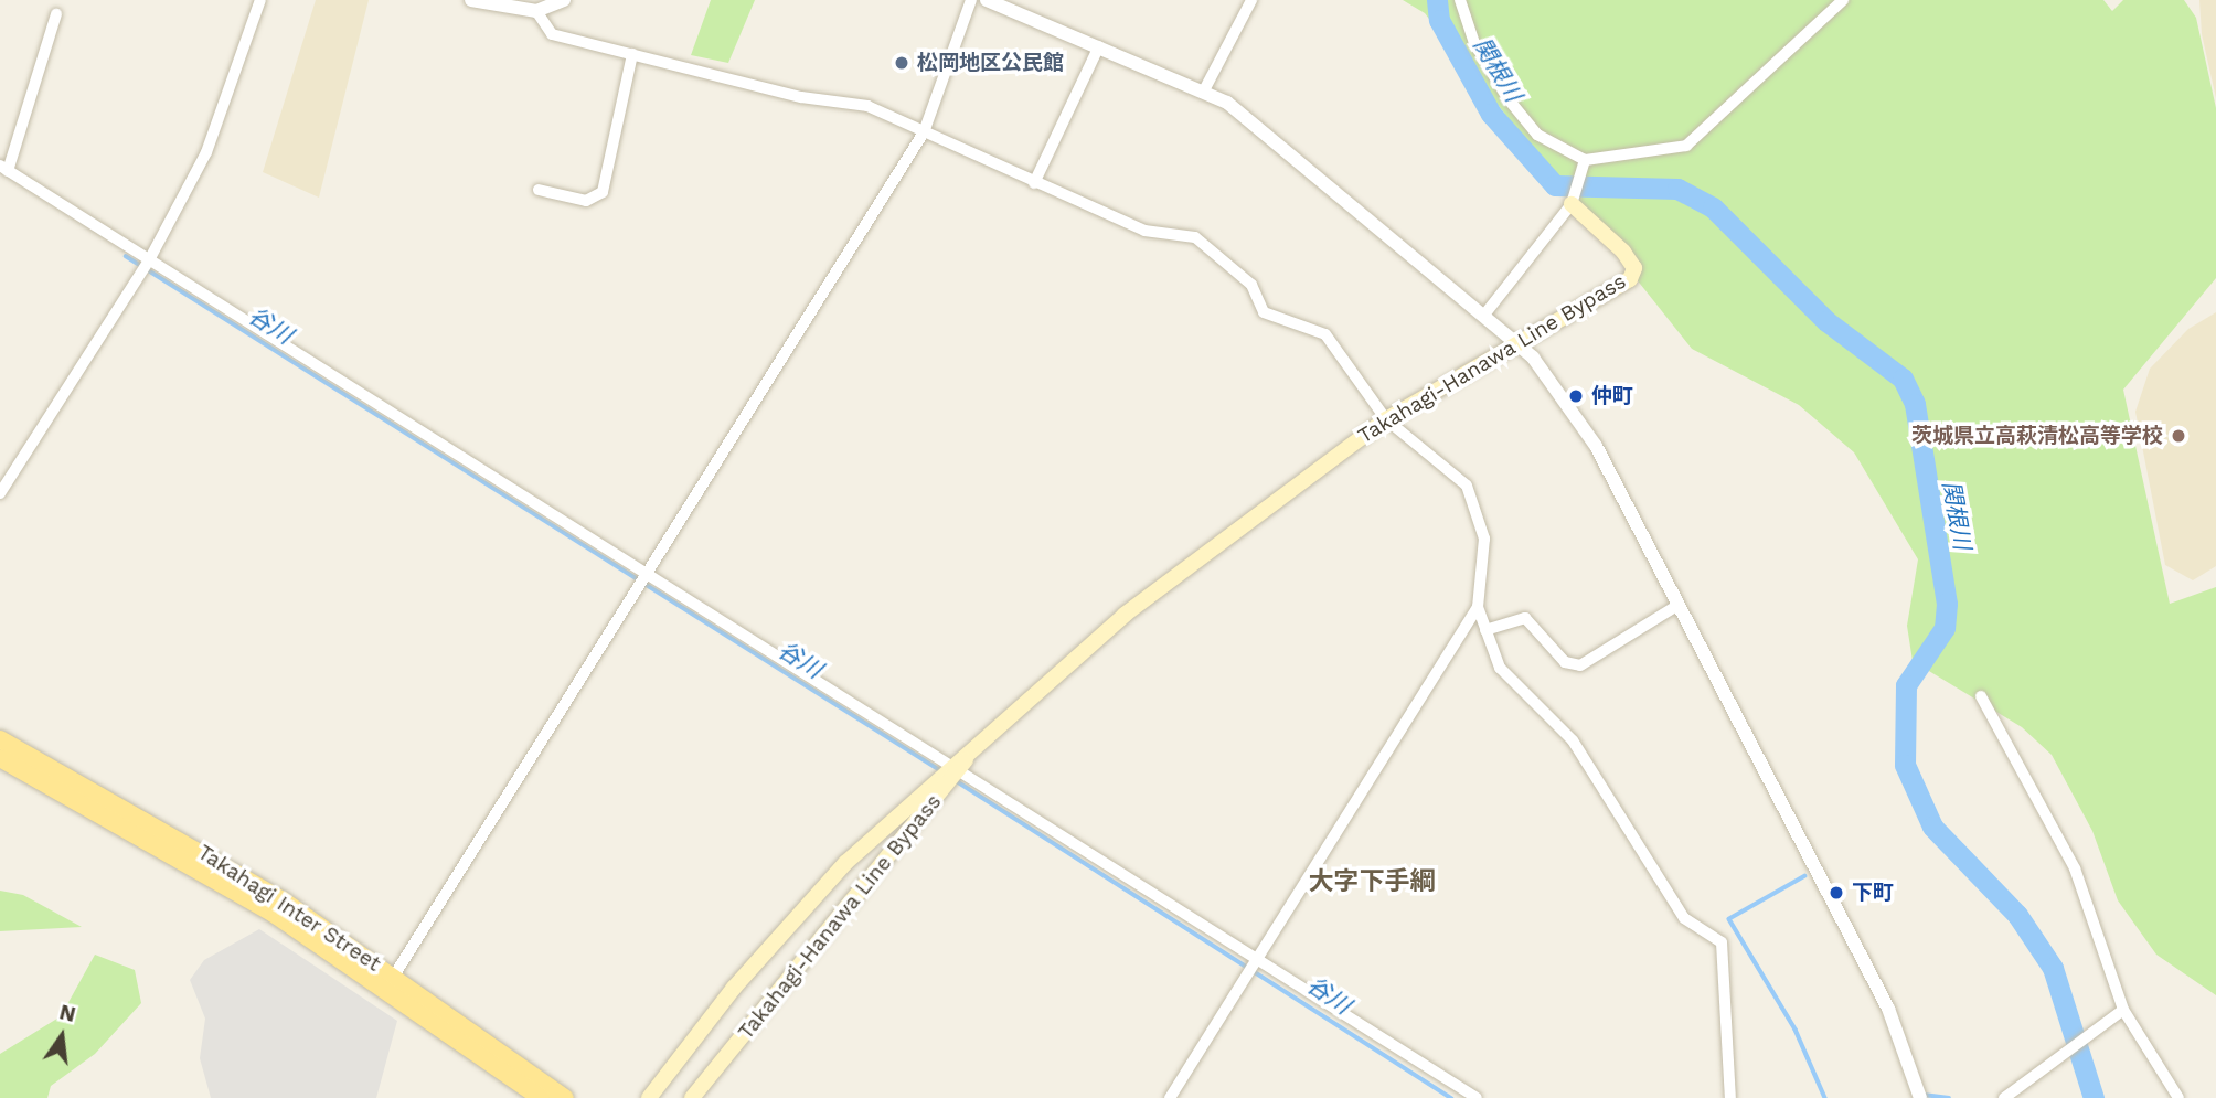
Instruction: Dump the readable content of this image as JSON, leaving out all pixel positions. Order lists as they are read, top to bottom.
{
  "streets": {
    "main road": ["Takahagi-Hanawa Line Bypass", "Takahagi Inter Street"]
  },
  "districts": ["大字下手綱"],
  "water": ["関根川", "谷川"],
  "places": [
    "松岡地区公民館",
    "仲町",
    "茨城県立高萩清松高等学校",
    "下町"
  ],
  "north": "top"
}
